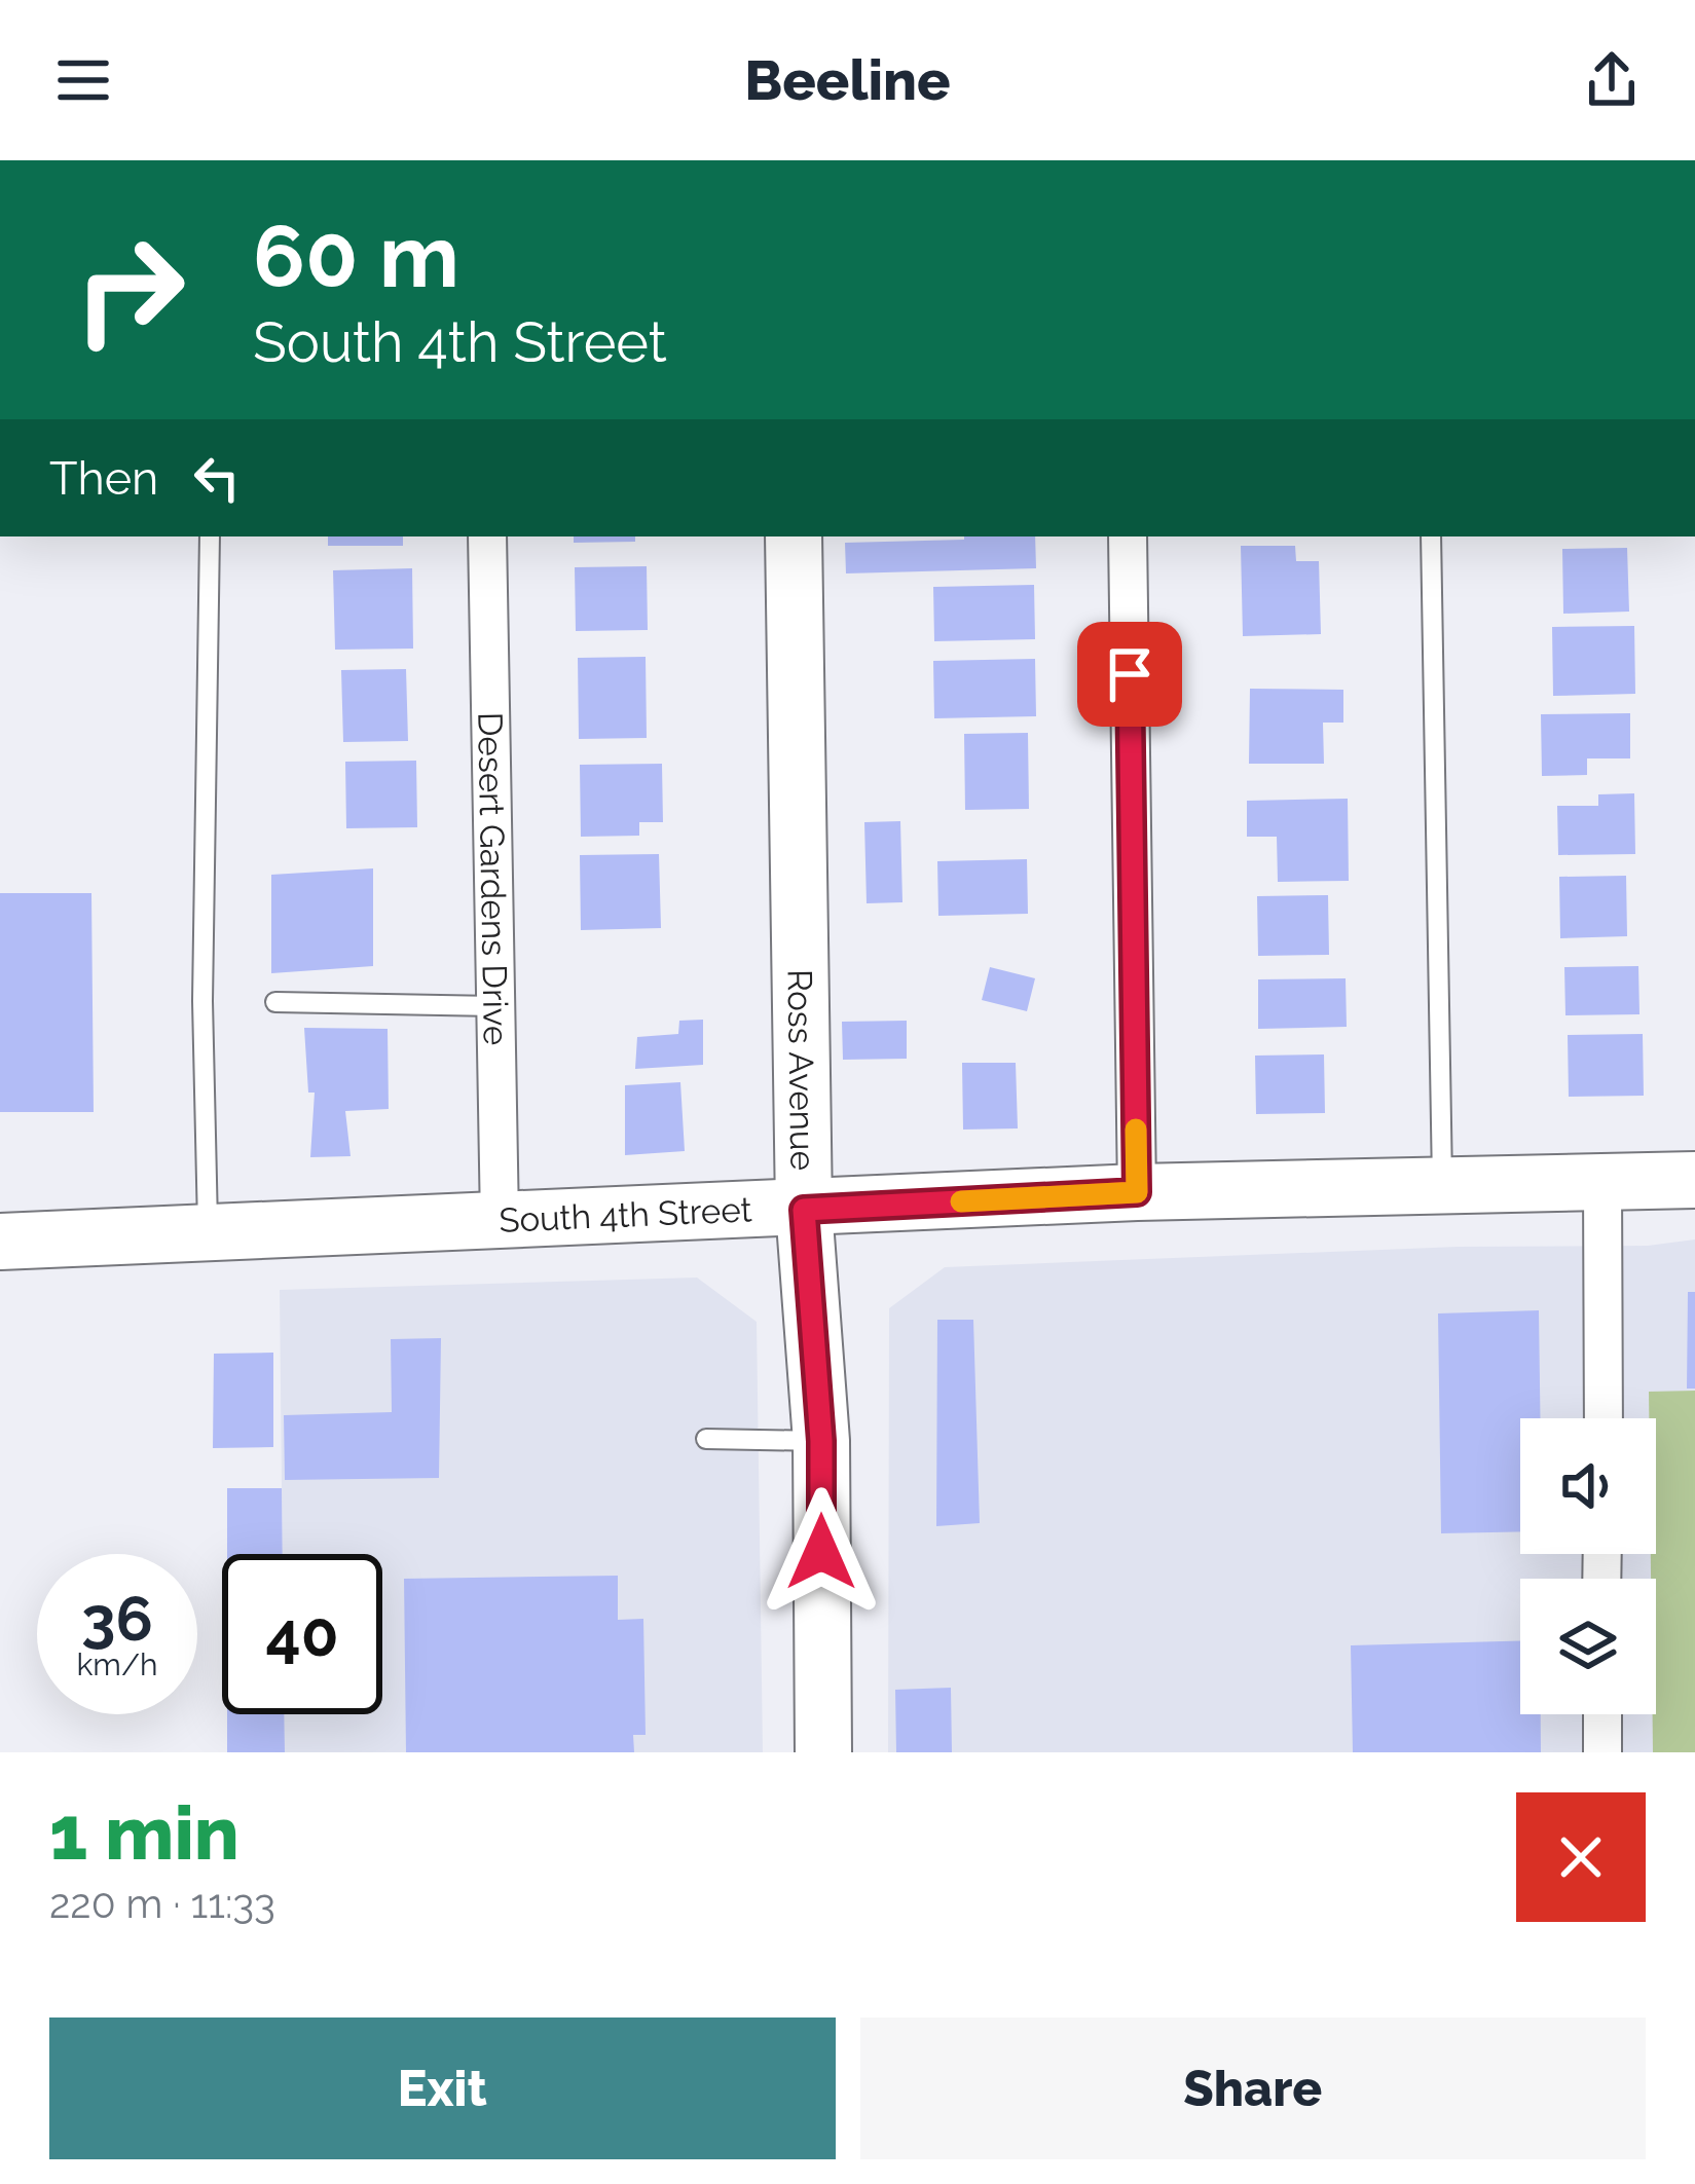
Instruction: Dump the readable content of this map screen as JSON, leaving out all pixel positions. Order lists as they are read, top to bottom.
{
  "streets": {
    "main road": ["Ross Avenue", "South 4th Street"],
    "street": ["Desert Gardens Drive"]
  },
  "crossings": [
    ["Desert Gardens Drive", "South 4th Street"],
    ["Ross Avenue", "South 4th Street"]
  ],
  "page": {
    "header": "Beeline",
    "turn": ["60 m", "South 4th Street"],
    "then": "Then",
    "speed": "36 km/h",
    "limit": "40",
    "heading": ["1 min", "220 m · 11:33"],
    "buttons": ["Exit", "Share"]
  }
}
